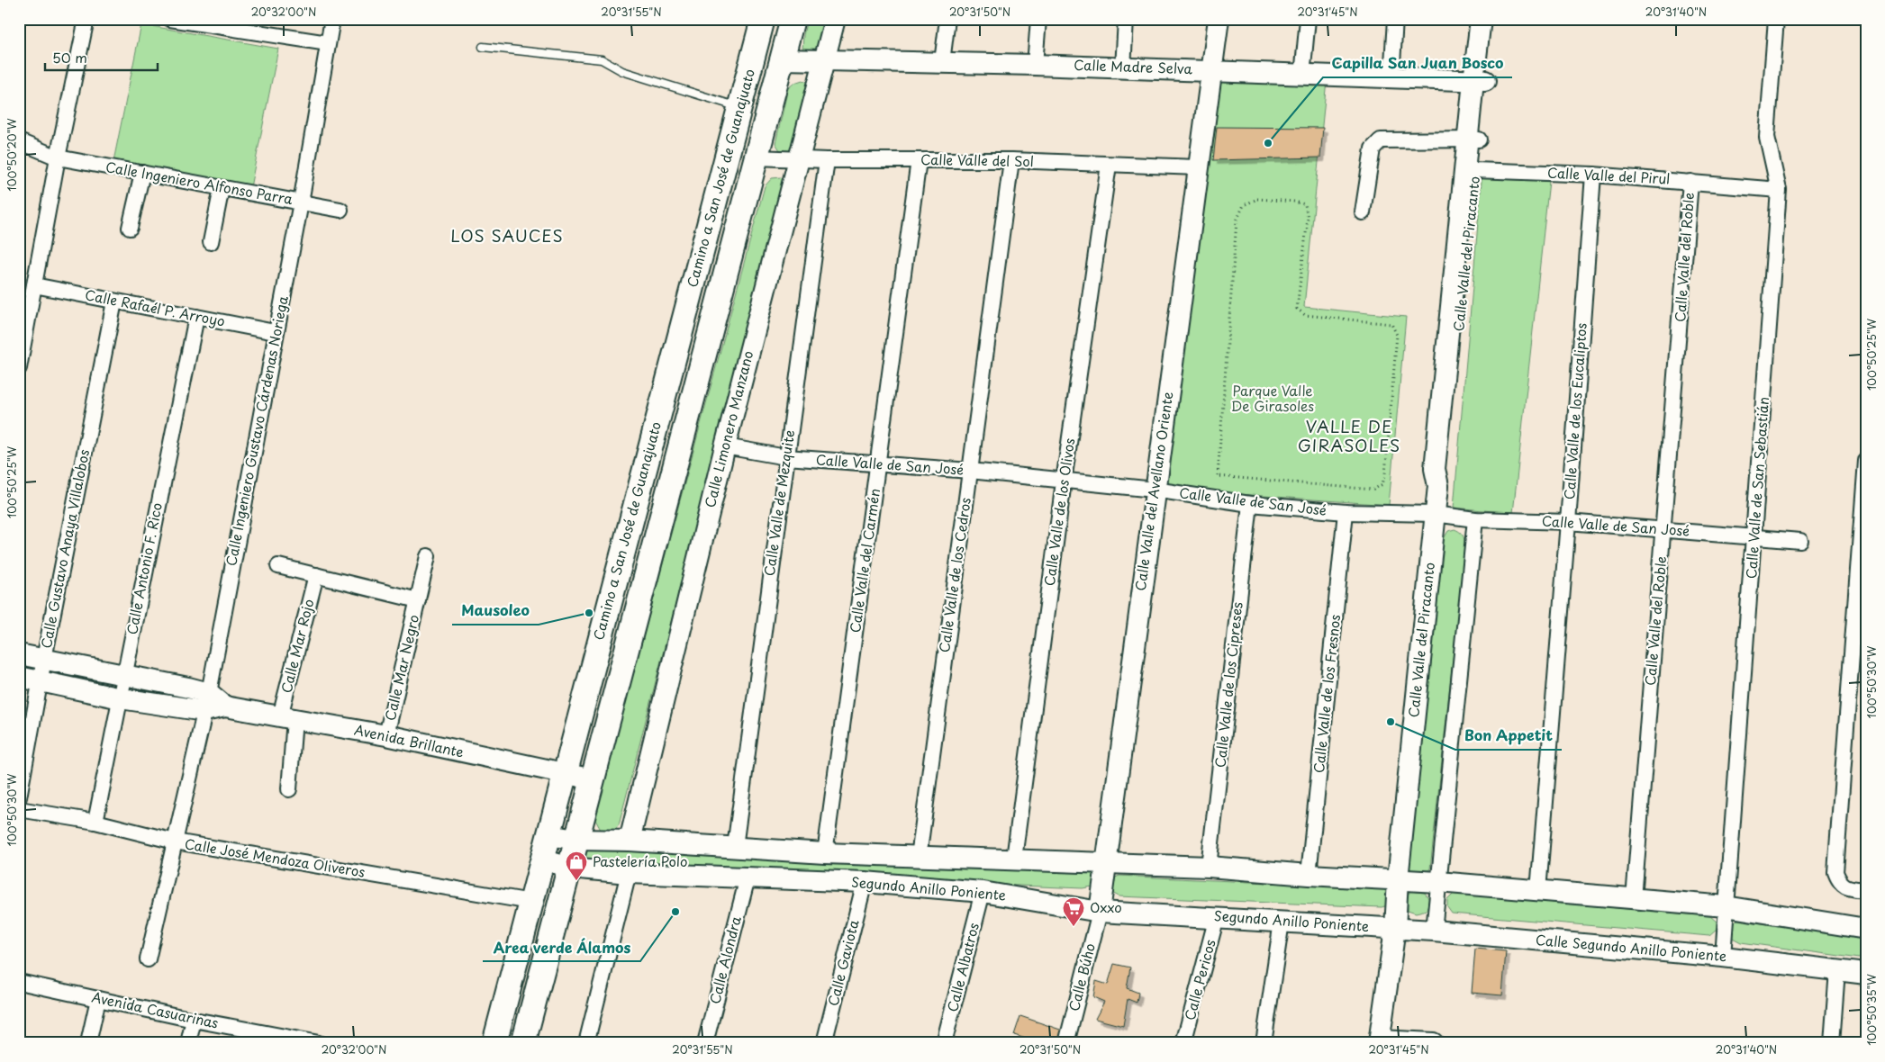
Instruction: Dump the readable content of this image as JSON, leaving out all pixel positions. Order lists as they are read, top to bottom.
{
  "streets": {
    "main road": [
      "Calle Madre Selva",
      "Camino a San José de Guanajuato",
      "Calle Valle del Piracanto",
      "Calle Limonero Manzano",
      "Calle Valle del Avellano Oriente",
      "Avenida Brillante",
      "Segundo Anillo Poniente",
      "Calle Segundo Anillo Poniente"
    ],
    "street": [
      "Calle Valle del Sol",
      "Calle Valle del Pirul",
      "Calle Ingeniero Alfonso Parra",
      "Calle Valle del Roble",
      "Calle Rafaél P. Arroyo",
      "Calle Valle de los Eucaliptos",
      "Calle Ingeniero Gustavo Cárdenas Noriega",
      "Calle Valle de San José",
      "Calle Valle de San Sebastián",
      "Calle Valle de Mezquite",
      "Calle Valle de los Olivos",
      "Calle Gustavo Anaya Villalobos",
      "Calle Valle del Carmén",
      "Calle Antonio F. Rico",
      "Calle Valle de los Cedros",
      "Calle Mar Rojo",
      "Calle Mar Negro",
      "Calle Valle de los Cipreses",
      "Calle Valle de los Fresnos",
      "Calle José Mendoza Oliveros",
      "Calle Alondra",
      "Calle Gaviota",
      "Calle Albatros",
      "Calle Búho",
      "Calle Pericos",
      "Avenida Casuarinas"
    ]
  },
  "crossings": [
    ["Calle Madre Selva", "Camino a San José de Guanajuato"],
    ["Calle Madre Selva", "Calle Valle del Piracanto"],
    ["Calle Madre Selva", "Calle Limonero Manzano"],
    ["Calle Madre Selva", "Calle Valle del Avellano Oriente"],
    ["Calle Valle del Sol", "Camino a San José de Guanajuato"],
    ["Calle Valle del Sol", "Calle Limonero Manzano"],
    ["Calle Valle del Sol", "Calle Valle del Avellano Oriente"],
    ["Calle Valle del Sol", "Calle Valle de Mezquite"],
    ["Calle Valle del Sol", "Calle Valle de los Olivos"],
    ["Calle Valle del Sol", "Calle Valle del Carmén"],
    ["Calle Valle del Sol", "Calle Valle de los Cedros"],
    ["Calle Valle del Pirul", "Calle Valle del Piracanto"],
    ["Calle Valle del Pirul", "Calle Valle del Roble"],
    ["Calle Valle del Pirul", "Calle Valle de los Eucaliptos"],
    ["Calle Valle del Pirul", "Calle Valle de San Sebastián"],
    ["Camino a San José de Guanajuato", "Avenida Brillante"],
    ["Camino a San José de Guanajuato", "Calle José Mendoza Oliveros"],
    ["Camino a San José de Guanajuato", "Segundo Anillo Poniente"],
    ["Calle Ingeniero Alfonso Parra", "Calle Ingeniero Gustavo Cárdenas Noriega"],
    ["Calle Valle del Piracanto", "Calle Valle de San José"],
    ["Calle Valle del Piracanto", "Segundo Anillo Poniente"],
    ["Calle Valle del Piracanto", "Calle Segundo Anillo Poniente"],
    ["Calle Valle del Roble", "Calle Valle de San José"],
    ["Calle Rafaél P. Arroyo", "Calle Ingeniero Gustavo Cárdenas Noriega"],
    ["Calle Rafaél P. Arroyo", "Calle Gustavo Anaya Villalobos"],
    ["Calle Rafaél P. Arroyo", "Calle Antonio F. Rico"],
    ["Calle Valle de los Eucaliptos", "Calle Valle de San José"],
    ["Calle Limonero Manzano", "Calle Valle de San José"],
    ["Calle Ingeniero Gustavo Cárdenas Noriega", "Avenida Brillante"],
    ["Calle Ingeniero Gustavo Cárdenas Noriega", "Calle José Mendoza Oliveros"],
    ["Calle Valle de San José", "Calle Valle de San Sebastián"],
    ["Calle Valle de San José", "Calle Valle del Avellano Oriente"],
    ["Calle Valle de San José", "Calle Valle de Mezquite"],
    ["Calle Valle de San José", "Calle Valle de los Olivos"],
    ["Calle Valle de San José", "Calle Valle del Carmén"],
    ["Calle Valle de San José", "Calle Valle de los Cedros"],
    ["Calle Valle de San José", "Calle Valle de los Cipreses"],
    ["Calle Valle de San José", "Calle Valle de los Fresnos"],
    ["Calle Valle de San Sebastián", "Calle Segundo Anillo Poniente"],
    ["Calle Valle del Avellano Oriente", "Segundo Anillo Poniente"],
    ["Calle Valle del Avellano Oriente", "Calle Búho"],
    ["Calle Gustavo Anaya Villalobos", "Avenida Brillante"],
    ["Calle Antonio F. Rico", "Avenida Brillante"],
    ["Calle Antonio F. Rico", "Calle José Mendoza Oliveros"],
    ["Calle Mar Rojo", "Avenida Brillante"],
    ["Calle Mar Negro", "Avenida Brillante"],
    ["Segundo Anillo Poniente", "Calle Segundo Anillo Poniente"],
    ["Segundo Anillo Poniente", "Calle Alondra"],
    ["Segundo Anillo Poniente", "Calle Gaviota"],
    ["Segundo Anillo Poniente", "Calle Albatros"],
    ["Segundo Anillo Poniente", "Calle Búho"],
    ["Segundo Anillo Poniente", "Calle Pericos"]
  ],
  "districts": ["LOS SAUCES", "VALLE DE GIRASOLES"],
  "parks": ["Parque Valle De Girasoles"],
  "places": {
    "other": [
      "Capilla San Juan Bosco",
      "Mausoleo",
      "Bon Appetit",
      "Area verde Álamos"
    ],
    "shop": ["Pastelería Polo"],
    "supermarket": ["Oxxo"]
  },
  "scale_bar": "50 m",
  "coordinates": [
    "20°32'00\"N",
    "20°31'55\"N",
    "20°31'50\"N",
    "20°31'45\"N",
    "20°31'40\"N",
    "100°50'20\"W",
    "100°50'25\"W",
    "100°50'30\"W",
    "100°50'35\"W"
  ]
}
